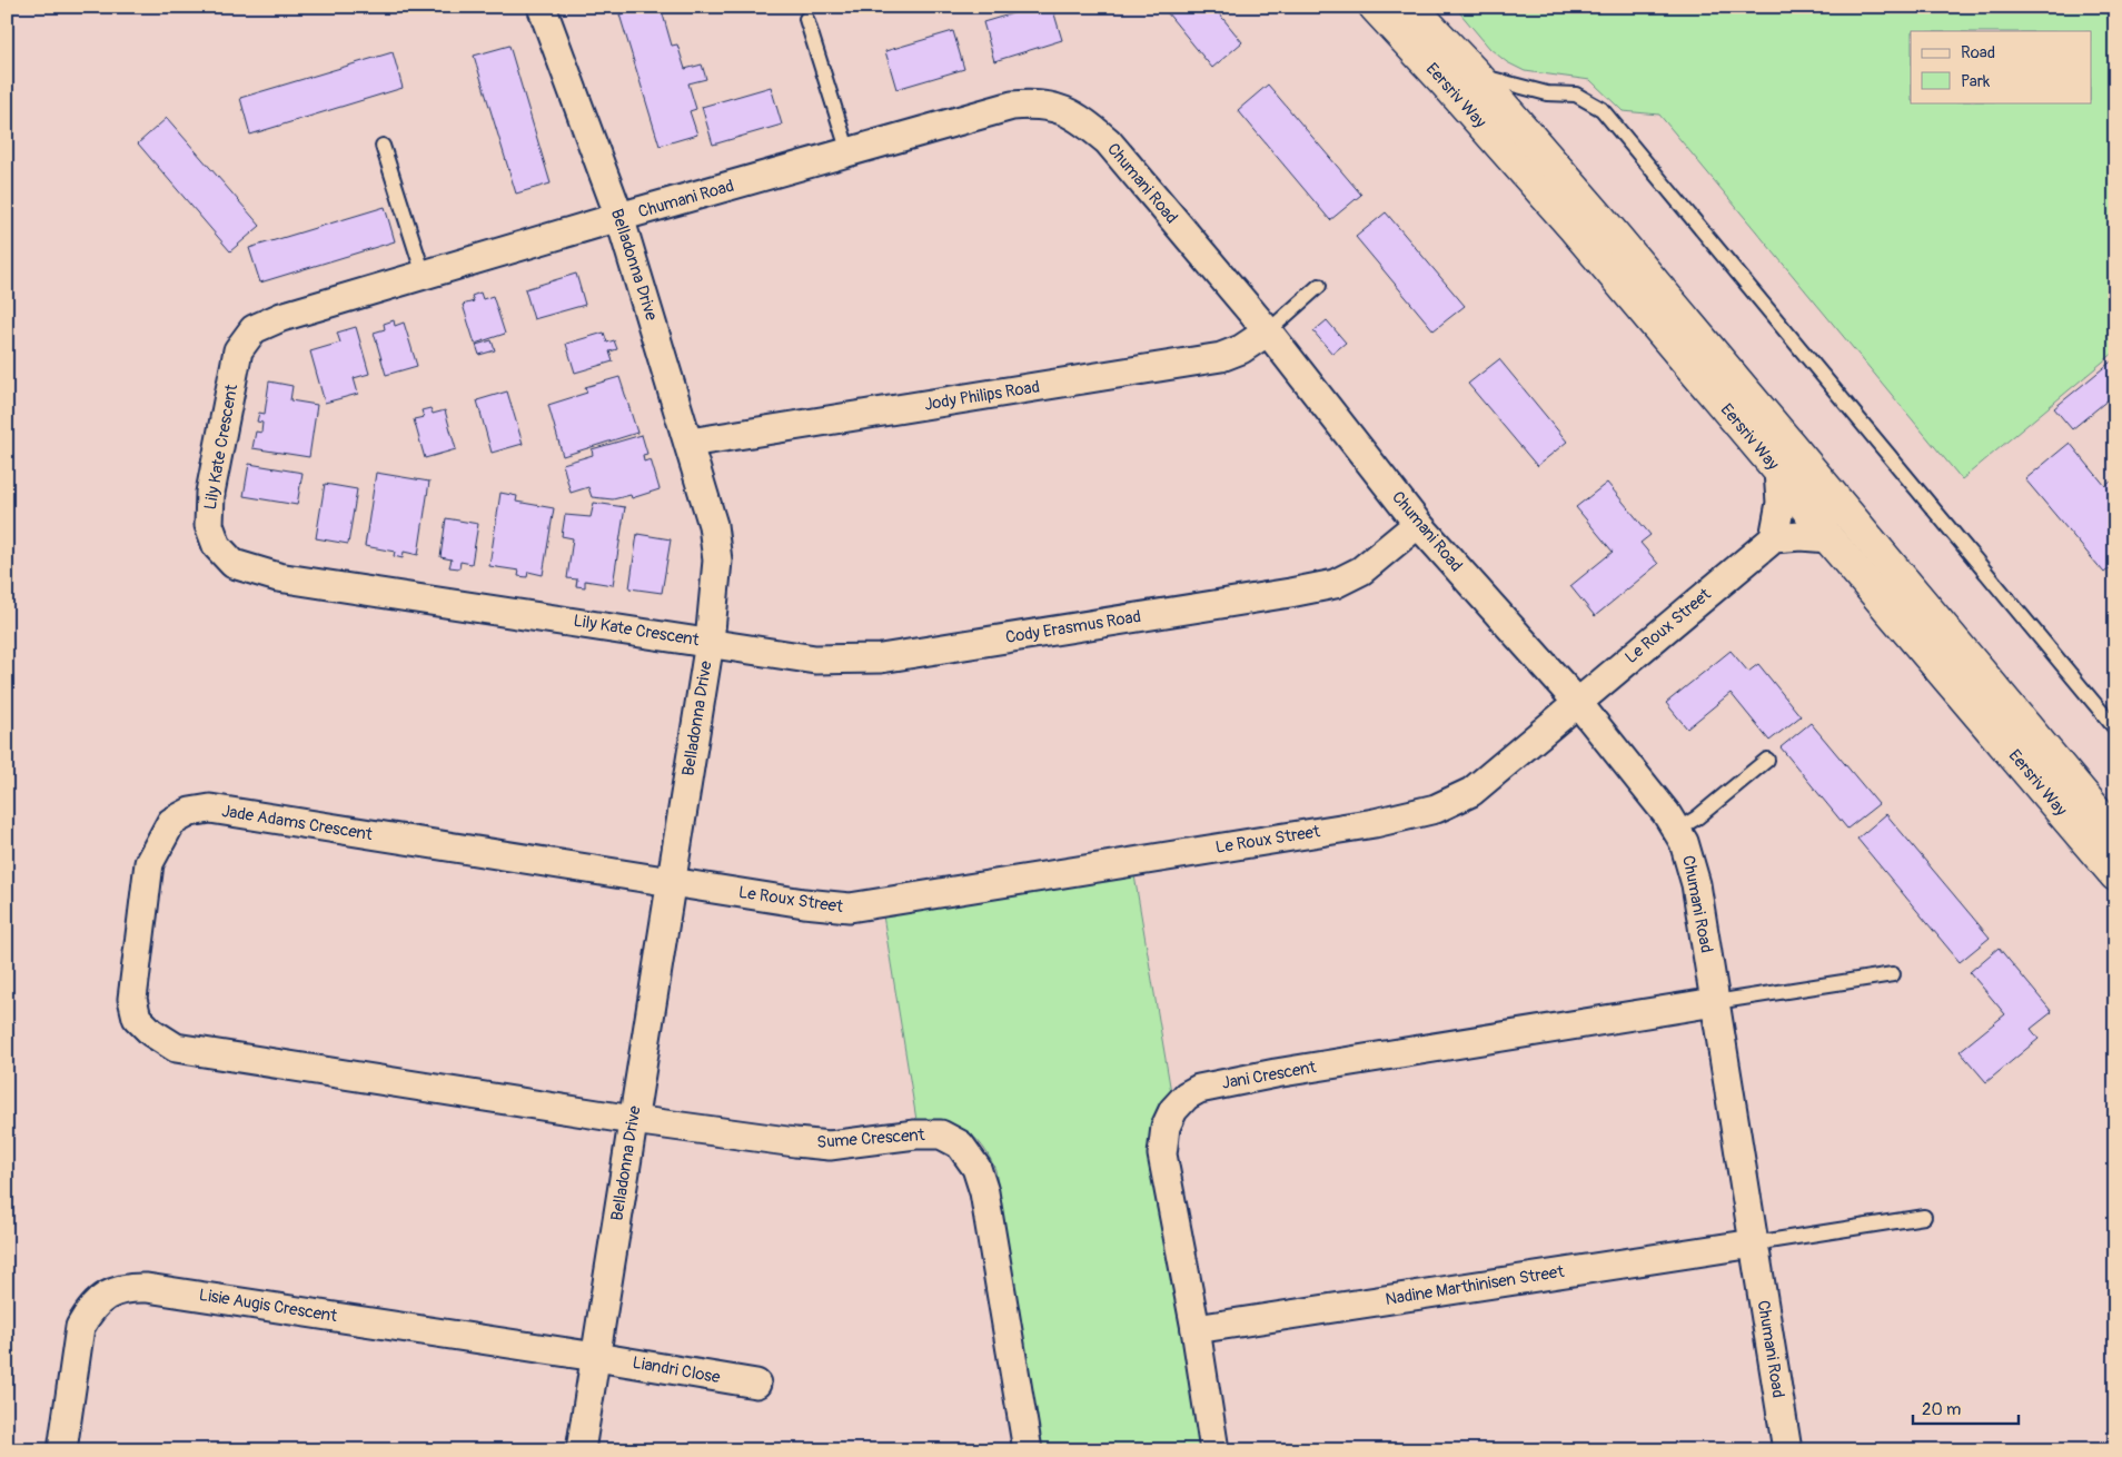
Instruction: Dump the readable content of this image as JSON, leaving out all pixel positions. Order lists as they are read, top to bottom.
{
  "streets": {
    "main road": ["Eersriv Way"],
    "street": [
      "Chumani Road",
      "Belladonna Drive",
      "Jody Philips Road",
      "Lily Kate Crescent",
      "Le Roux Street",
      "Cody Erasmus Road",
      "Jade Adams Crescent",
      "Jani Crescent",
      "Sume Crescent",
      "Nadine Marthinisen Street",
      "Lisie Augis Crescent",
      "Liandri Close"
    ]
  },
  "crossings": [
    ["Chumani Road", "Belladonna Drive"],
    ["Chumani Road", "Jody Philips Road"],
    ["Chumani Road", "Lily Kate Crescent"],
    ["Chumani Road", "Le Roux Street"],
    ["Chumani Road", "Cody Erasmus Road"],
    ["Chumani Road", "Jani Crescent"],
    ["Chumani Road", "Nadine Marthinisen Street"],
    ["Belladonna Drive", "Jody Philips Road"],
    ["Belladonna Drive", "Lily Kate Crescent"],
    ["Belladonna Drive", "Le Roux Street"],
    ["Belladonna Drive", "Cody Erasmus Road"],
    ["Belladonna Drive", "Jade Adams Crescent"],
    ["Belladonna Drive", "Sume Crescent"],
    ["Belladonna Drive", "Lisie Augis Crescent"],
    ["Belladonna Drive", "Liandri Close"],
    ["Lily Kate Crescent", "Cody Erasmus Road"],
    ["Le Roux Street", "Jade Adams Crescent"],
    ["Jade Adams Crescent", "Sume Crescent"],
    ["Jani Crescent", "Nadine Marthinisen Street"],
    ["Lisie Augis Crescent", "Liandri Close"]
  ],
  "legend": ["Road", "Park"],
  "scale_bar": "20 m"
}
